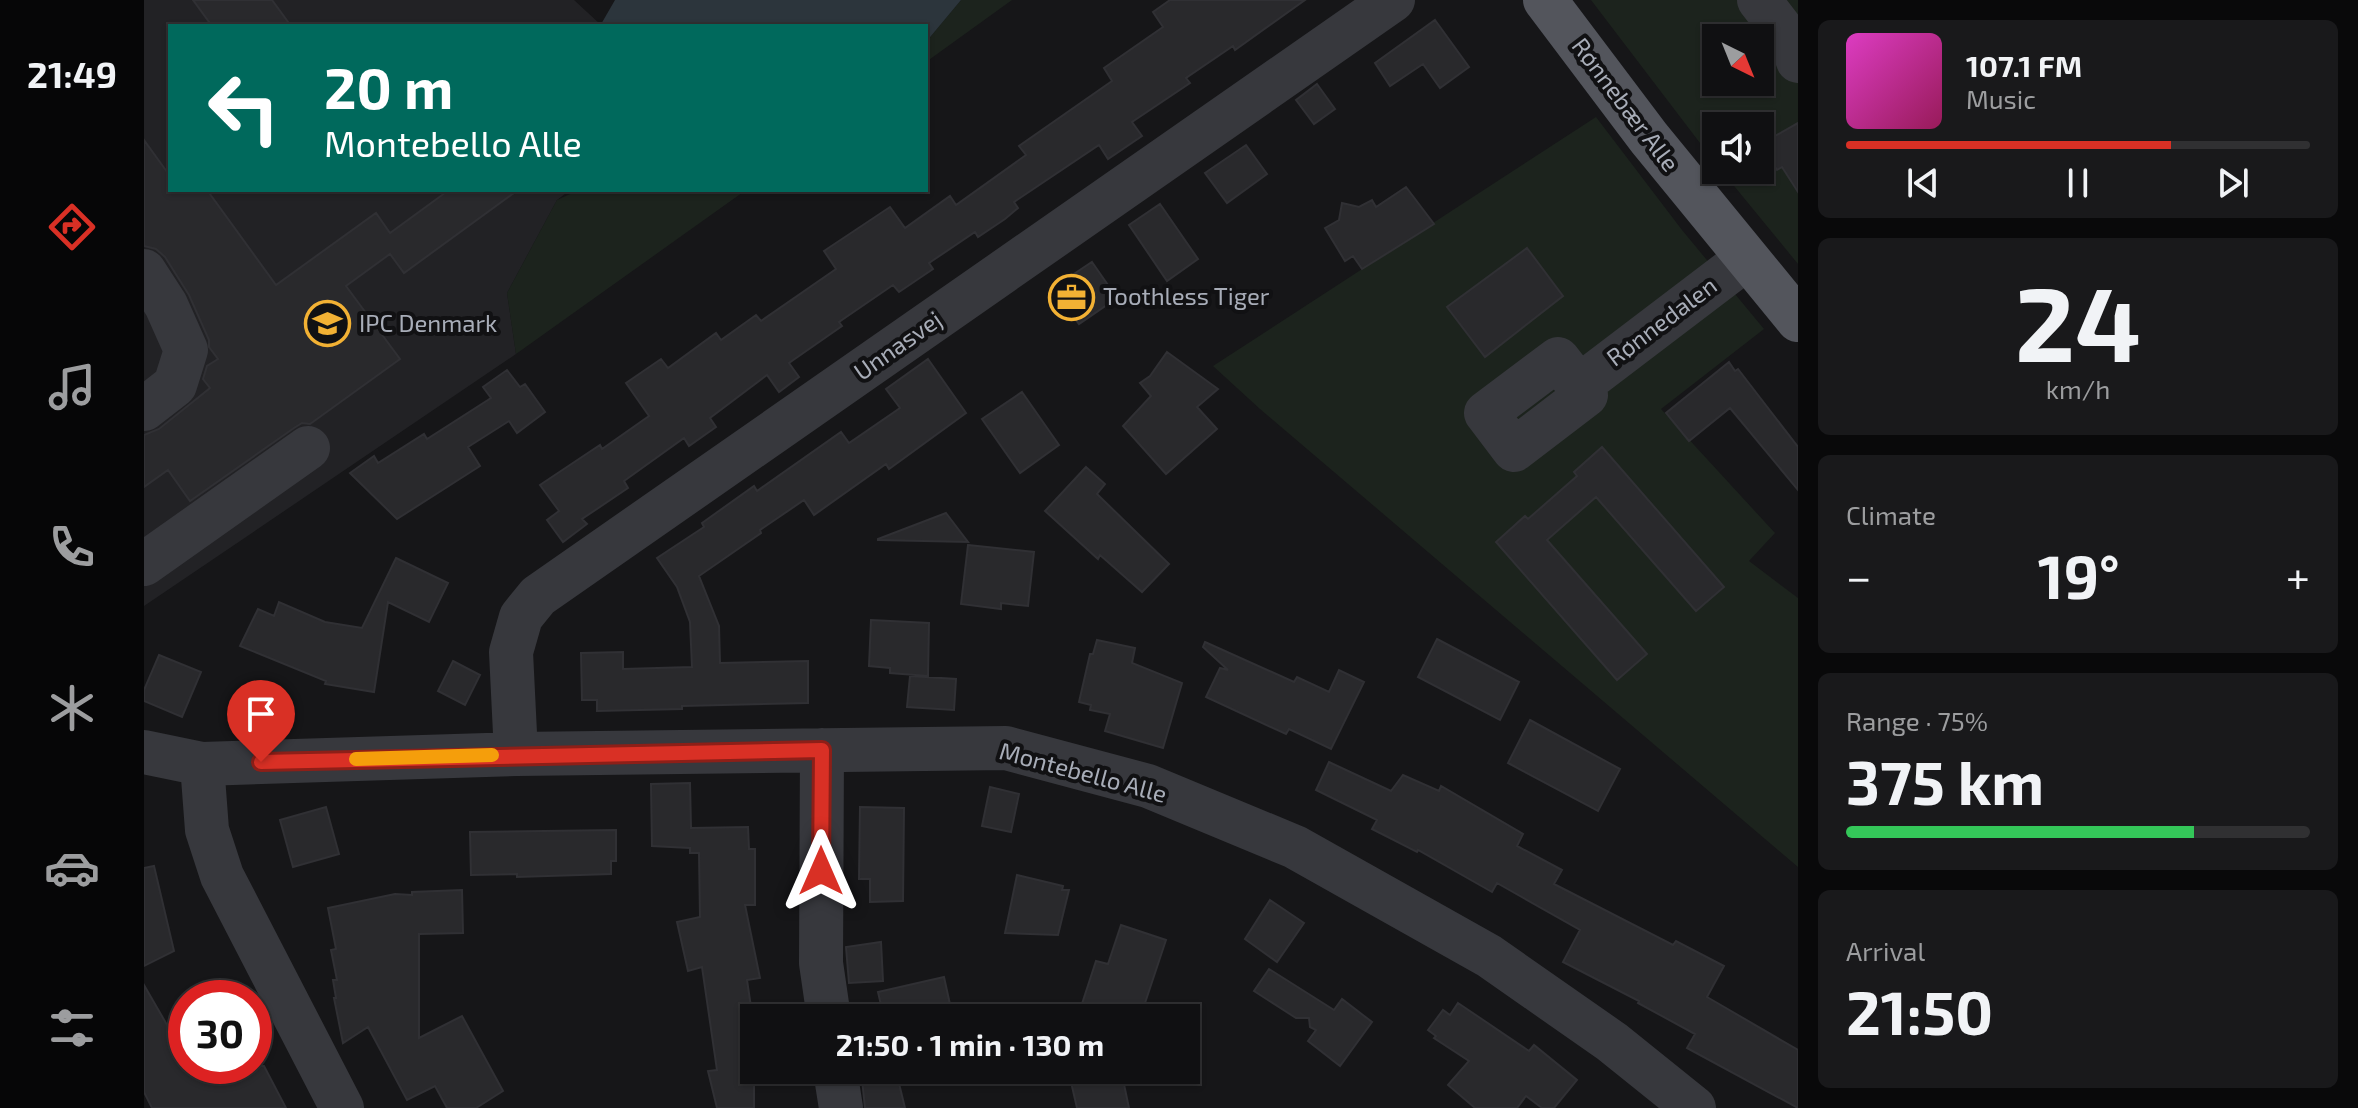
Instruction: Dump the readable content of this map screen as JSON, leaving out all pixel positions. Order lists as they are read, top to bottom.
{
  "streets": {
    "main road": ["Rønnebær Alle"],
    "street": ["Rønnedalen", "Unnasvej", "Montebello Alle"]
  },
  "crossings": [
    ["Rønnebær Alle", "Rønnedalen"],
    ["Unnasvej", "Montebello Alle"]
  ],
  "places": {
    "office": ["Toothless Tiger"],
    "school or university": ["IPC Denmark"]
  },
  "north": "bottom right",
  "page": {
    "tabs": "21:49",
    "turn": ["20 m", "Montebello Alle"],
    "song": ["107.1 FM", "Music"],
    "tile": [
      ["24", "km/h"],
      "Climate",
      ["Range · 75%", "375 km"],
      ["Arrival", "21:50"]
    ],
    "heat": ["−", "19°", "+"],
    "limit": "30",
    "trip": "21:50 · 1 min · 130 m"
  }
}
